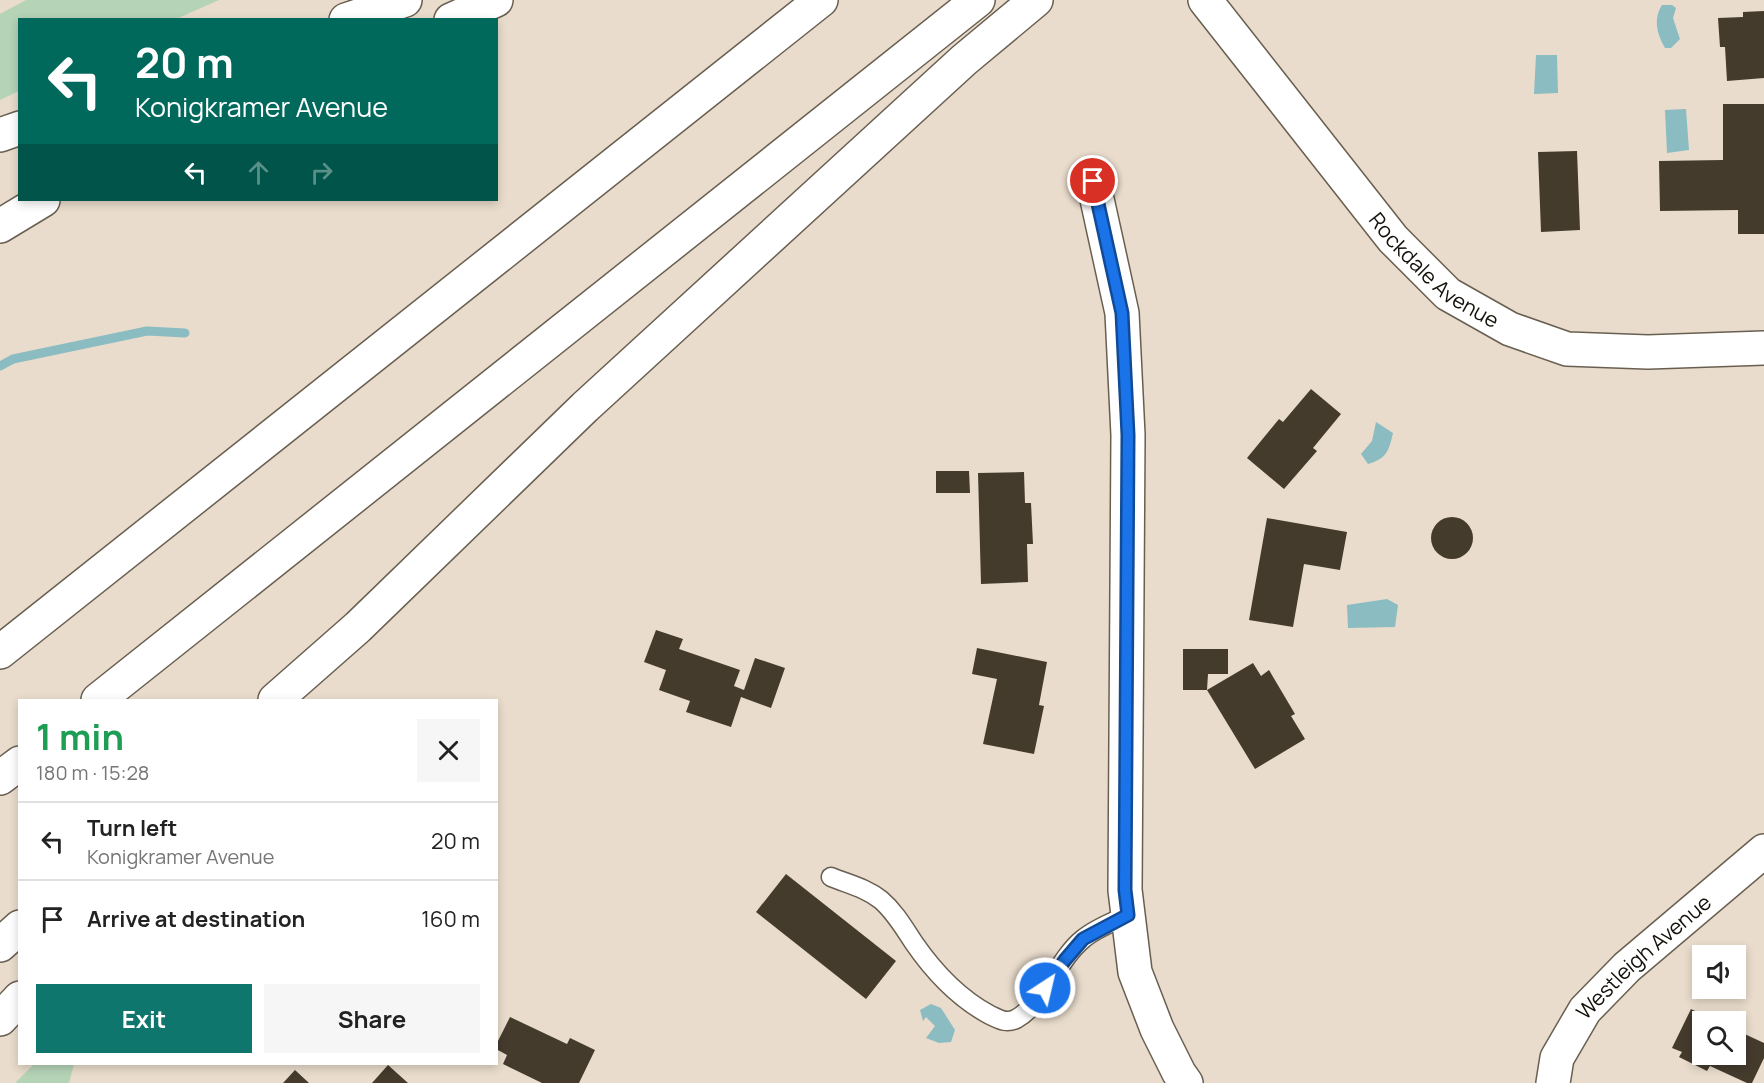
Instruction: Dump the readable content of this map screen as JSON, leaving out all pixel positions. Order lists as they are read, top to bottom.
{
  "streets": {
    "main road": ["Rockdale Avenue", "Westleigh Avenue"]
  },
  "page": {
    "turn": ["20 m", "Konigkramer Avenue"],
    "heading": ["1 min", "180 m · 15:28"],
    "list": [
      {
        "name": "Turn left",
        "note": "Konigkramer Avenue",
        "value": "20 m"
      },
      {
        "name": "Arrive at destination",
        "value": "160 m"
      }
    ],
    "buttons": ["Exit", "Share"]
  }
}
